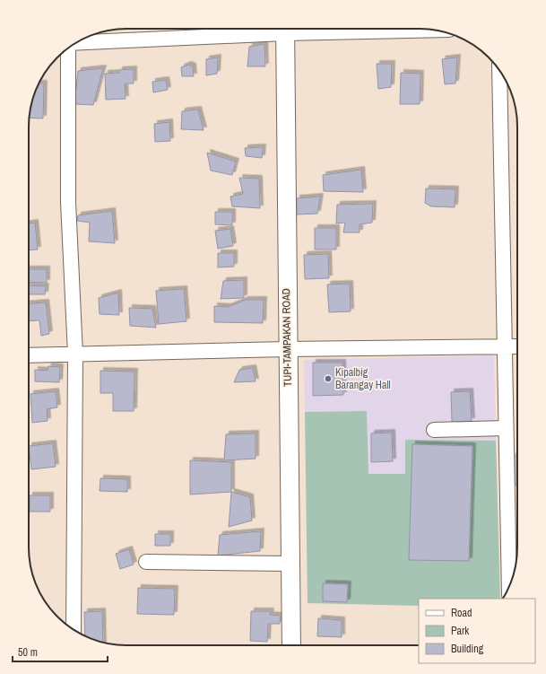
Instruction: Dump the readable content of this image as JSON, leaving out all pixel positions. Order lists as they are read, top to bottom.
{
  "streets": {
    "main road": ["TUPI-TAMPAKAN ROAD"]
  },
  "places": ["Kipalbig Barangay Hall"],
  "legend": ["Road", "Park", "Building"],
  "scale_bar": "50 m"
}
